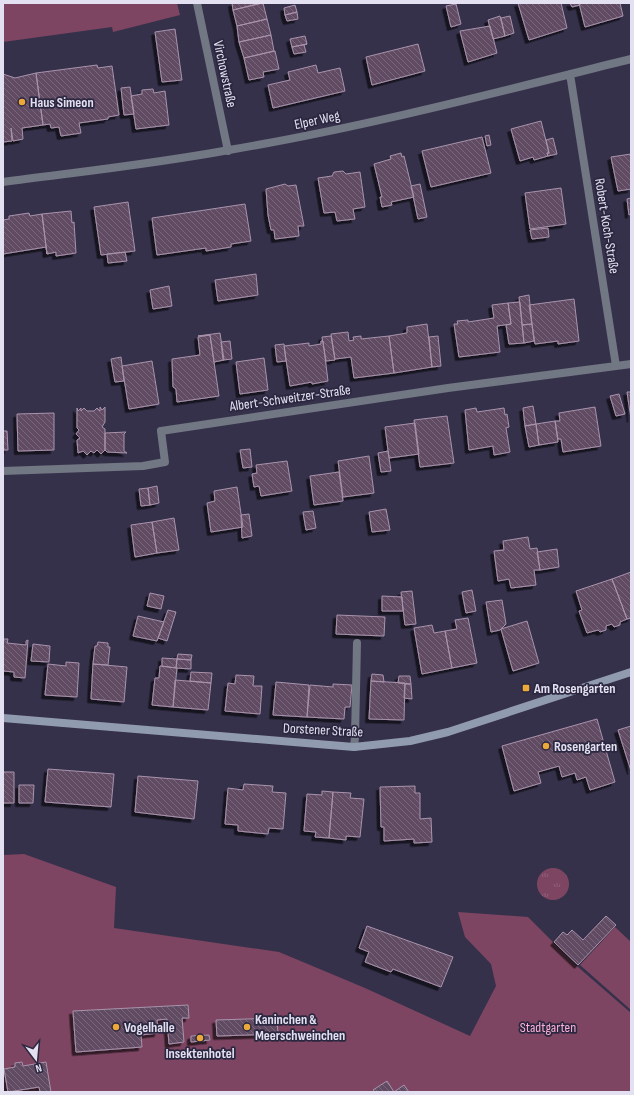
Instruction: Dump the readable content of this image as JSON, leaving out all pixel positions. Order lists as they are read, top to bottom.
{
  "streets": {
    "main road": ["Dorstener Straße"],
    "street": [
      "Virchowstraße",
      "Elper Weg",
      "Robert-Koch-Straße",
      "Albert-Schweitzer-Straße"
    ]
  },
  "crossings": [
    ["Virchowstraße", "Elper Weg"],
    ["Elper Weg", "Robert-Koch-Straße"],
    ["Robert-Koch-Straße", "Albert-Schweitzer-Straße"]
  ],
  "parks": ["Stadtgarten"],
  "places": {
    "other": [
      "Haus Simeon",
      "Rosengarten",
      "Vogelhalle",
      "Kaninchen & Meerschweinchen",
      "Insektenhotel"
    ],
    "transit": ["Am Rosengarten"]
  },
  "north": "bottom"
}
